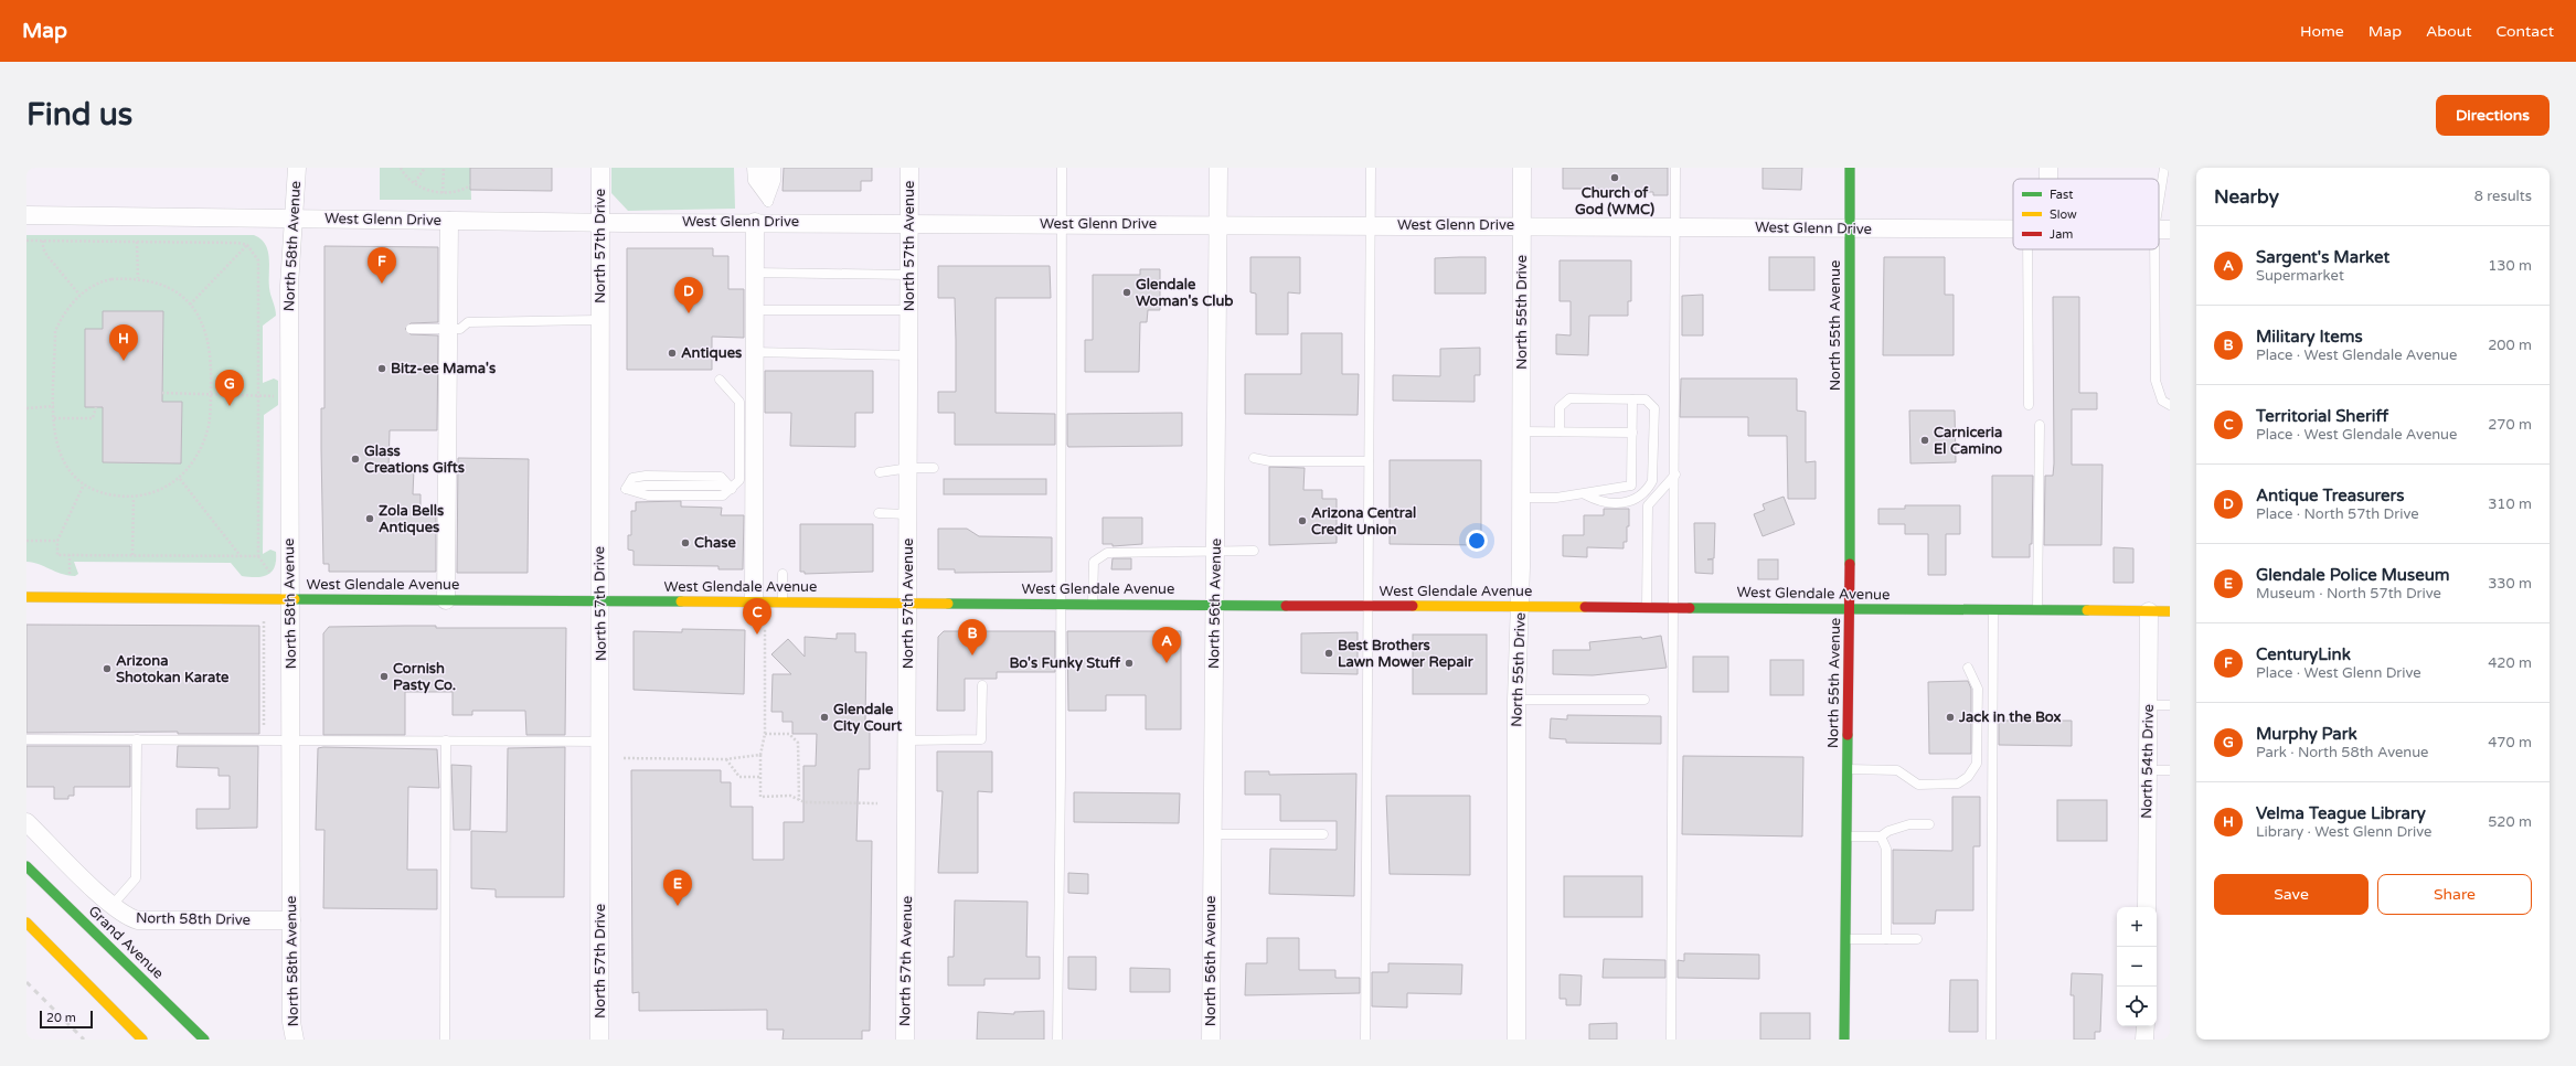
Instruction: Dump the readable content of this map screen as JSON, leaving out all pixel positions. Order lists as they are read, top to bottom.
{
  "streets": {
    "main road": ["North 55th Avenue", "West Glendale Avenue", "Grand Avenue"],
    "street": [
      "West Glenn Drive",
      "North 58th Avenue",
      "North 57th Drive",
      "North 57th Avenue",
      "North 55th Drive",
      "North 56th Avenue",
      "North 54th Drive",
      "North 58th Drive"
    ]
  },
  "crossings": [
    ["West Glenn Drive", "North 58th Avenue"],
    ["West Glenn Drive", "North 57th Drive"],
    ["West Glenn Drive", "North 57th Avenue"],
    ["West Glenn Drive", "North 55th Drive"],
    ["West Glenn Drive", "North 55th Avenue"],
    ["West Glenn Drive", "North 56th Avenue"],
    ["North 58th Avenue", "West Glendale Avenue"],
    ["North 58th Avenue", "North 58th Drive"],
    ["North 57th Drive", "West Glendale Avenue"],
    ["North 57th Avenue", "West Glendale Avenue"],
    ["North 55th Drive", "West Glendale Avenue"],
    ["North 55th Avenue", "West Glendale Avenue"],
    ["West Glendale Avenue", "North 56th Avenue"],
    ["West Glendale Avenue", "North 54th Drive"]
  ],
  "places": [
    "Church of God (WMC)",
    "Glendale Woman's Club",
    "Antiques",
    "Bitz-ee Mama's",
    "Carniceria El Camino",
    "Glass Creations Gifts",
    "Zola Bells Antiques",
    "Arizona Central Credit Union",
    "Chase",
    "Best Brothers Lawn Mower Repair",
    "Bo's Funky Stuff",
    "Arizona Shotokan Karate",
    "Cornish Pasty Co.",
    "Glendale City Court",
    "Jack in the Box"
  ],
  "legend": ["Fast", "Slow", "Jam"],
  "scale_bar": "20 m",
  "page": {
    "header": "Map",
    "nav": [
      "Home",
      "Map",
      "About",
      "Contact"
    ],
    "buttons": [
      "Directions",
      ["Save", "Share"]
    ],
    "title": "Find us",
    "heading": ["Nearby", "8 results"],
    "list": [
      {
        "mark": "A",
        "name": "Sargent's Market",
        "note": "Supermarket",
        "value": "130 m"
      },
      {
        "mark": "B",
        "name": "Military Items",
        "note": "Place · West Glendale Avenue",
        "value": "200 m"
      },
      {
        "mark": "C",
        "name": "Territorial Sheriff",
        "note": "Place · West Glendale Avenue",
        "value": "270 m"
      },
      {
        "mark": "D",
        "name": "Antique Treasurers",
        "note": "Place · North 57th Drive",
        "value": "310 m"
      },
      {
        "mark": "E",
        "name": "Glendale Police Museum",
        "note": "Museum · North 57th Drive",
        "value": "330 m"
      },
      {
        "mark": "F",
        "name": "CenturyLink",
        "note": "Place · West Glenn Drive",
        "value": "420 m"
      },
      {
        "mark": "G",
        "name": "Murphy Park",
        "note": "Park · North 58th Avenue",
        "value": "470 m"
      },
      {
        "mark": "H",
        "name": "Velma Teague Library",
        "note": "Library · West Glenn Drive",
        "value": "520 m"
      }
    ],
    "pins": [
      "F",
      "D",
      "H",
      "G",
      "C",
      "B",
      "A",
      "E"
    ],
    "map_buttons": ["+", "−"],
    "scale": "20 m"
  }
}
